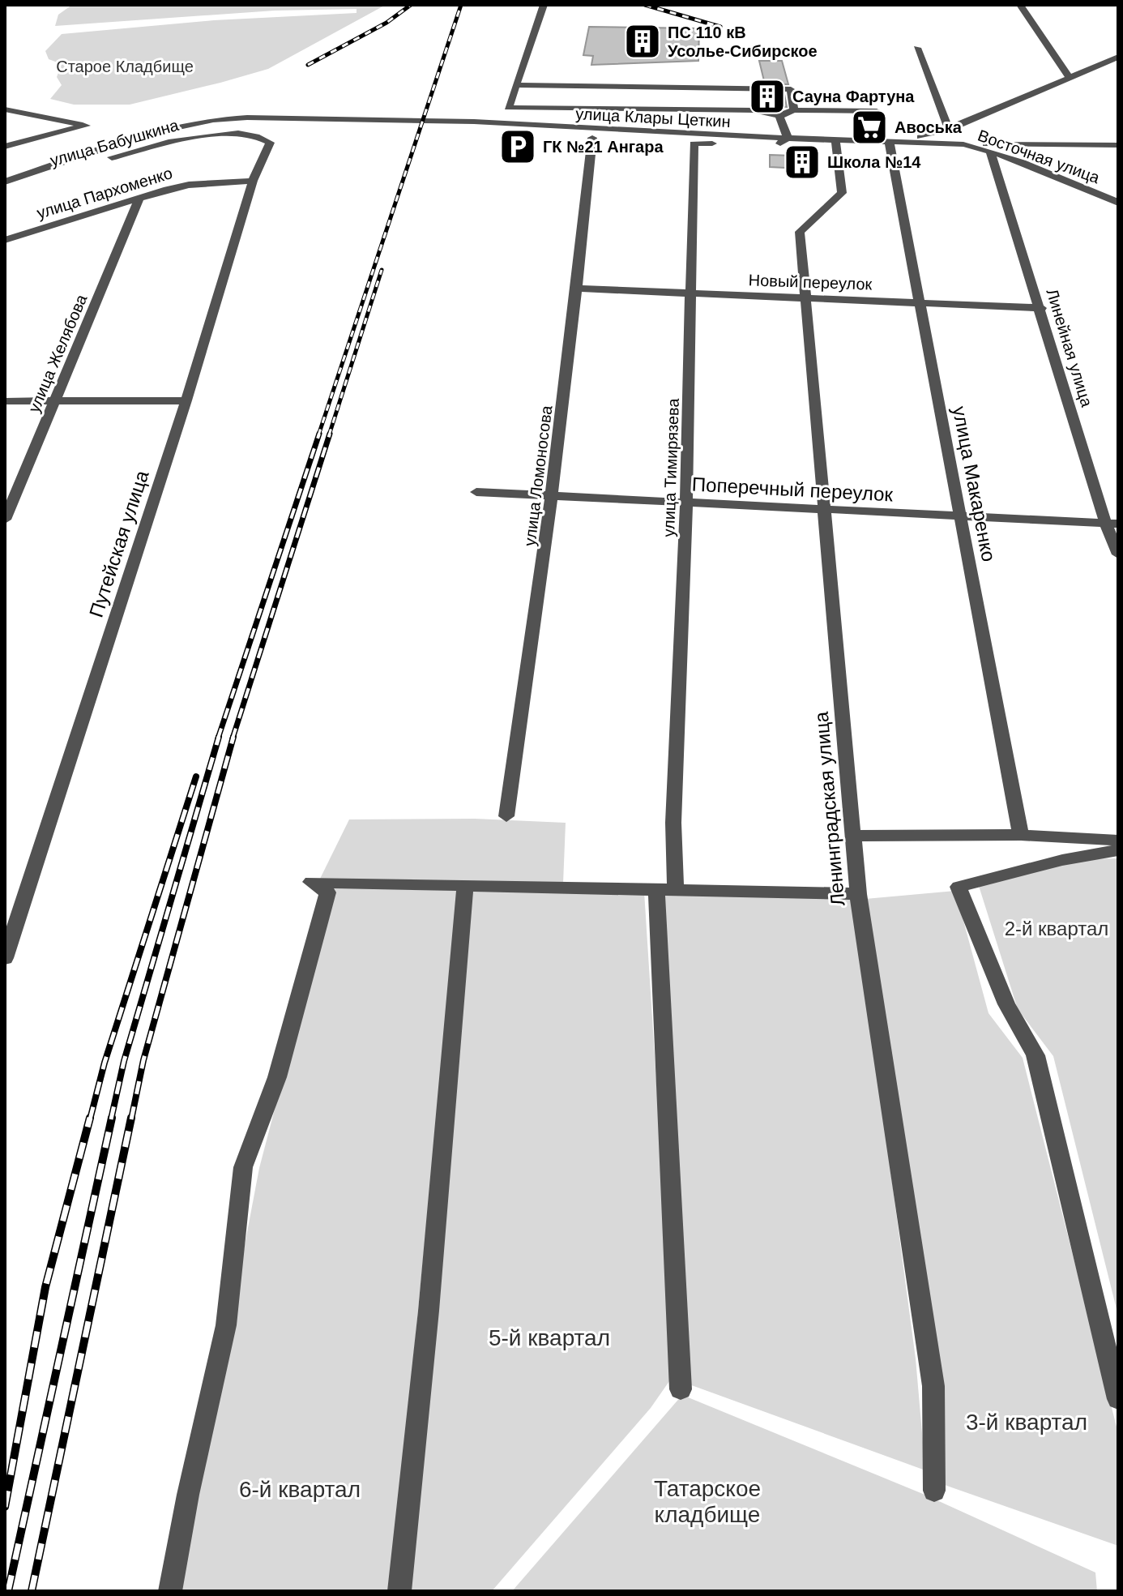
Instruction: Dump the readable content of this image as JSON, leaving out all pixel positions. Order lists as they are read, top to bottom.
{
  "streets": {
    "street": [
      "улица Клары Цеткин",
      "улица Бабушкина",
      "Восточная улица",
      "улица Пархоменко",
      "Новый переулок",
      "Линейная улица",
      "улица Желябова",
      "улица Тимирязева",
      "улица Ломоносова",
      "улица Макаренко",
      "Поперечный переулок",
      "Путейская улица",
      "Ленинградская улица"
    ]
  },
  "crossings": [
    ["улица Клары Цеткин", "Восточная улица"],
    ["улица Клары Цеткин", "улица Макаренко"],
    ["улица Клары Цеткин", "Ленинградская улица"],
    ["улица Бабушкина", "Путейская улица"],
    ["Восточная улица", "Линейная улица"],
    ["улица Пархоменко", "улица Желябова"],
    ["улица Пархоменко", "Путейская улица"],
    ["Новый переулок", "Линейная улица"],
    ["Новый переулок", "улица Тимирязева"],
    ["Новый переулок", "улица Ломоносова"],
    ["Новый переулок", "улица Макаренко"],
    ["Новый переулок", "Ленинградская улица"],
    ["Линейная улица", "Поперечный переулок"],
    ["улица Тимирязева", "Поперечный переулок"],
    ["улица Ломоносова", "Поперечный переулок"],
    ["улица Макаренко", "Поперечный переулок"],
    ["Поперечный переулок", "Ленинградская улица"]
  ],
  "parks": [
    "Старое Кладбище",
    "2-й квартал",
    "5-й квартал",
    "3-й квартал",
    "Татарское кладбище",
    "6-й квартал"
  ],
  "places": {
    "building": ["ПС 110 кВ Усолье-Сибирское", "Сауна Фартуна", "Школа №14"],
    "supermarket": ["Авоська"],
    "parking": ["ГК №21 Ангара"]
  }
}
